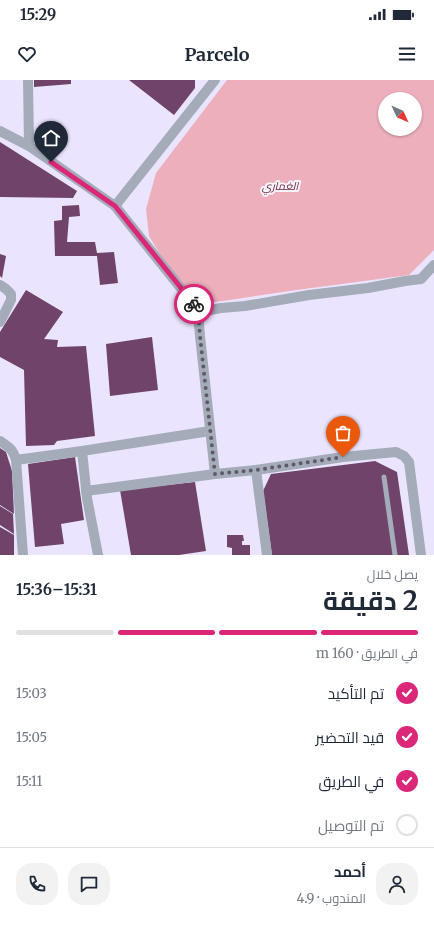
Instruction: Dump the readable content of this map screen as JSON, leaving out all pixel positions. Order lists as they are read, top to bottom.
{
  "parks": ["الغماري"],
  "north": "bottom right",
  "page": {
    "status": "15:29",
    "header": "Parcelo",
    "heading": ["2 دقيقة", "يصل خلال", "15:31–15:36"],
    "panel": ["أحمد", "المندوب · 4.9"],
    "bar": "في الطريق · 160 m",
    "list": [
      ["تم التأكيد", "15:03"],
      ["قيد التحضير", "15:05"],
      ["في الطريق", "15:11"],
      "تم التوصيل"
    ]
  }
}
